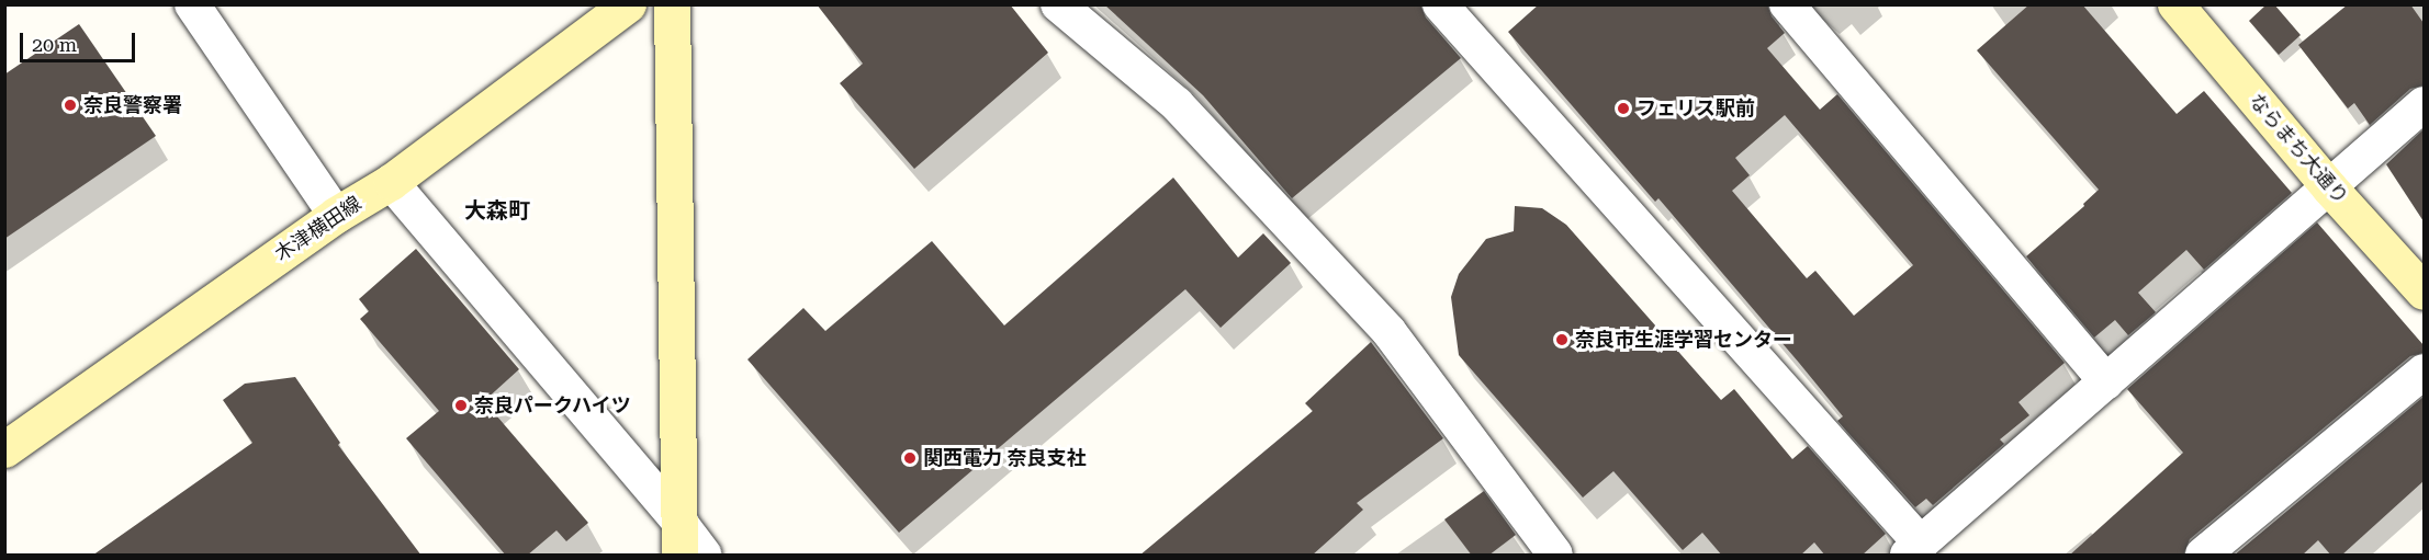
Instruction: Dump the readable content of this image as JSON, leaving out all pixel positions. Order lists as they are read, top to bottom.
{
  "streets": {
    "street": ["ならまち大通り", "木津横田線"]
  },
  "districts": ["大森町"],
  "places": [
    "奈良警察署",
    "フェリス駅前",
    "奈良市生涯学習センター",
    "奈良パークハイツ",
    "関西電力 奈良支社"
  ],
  "scale_bar": "20 m"
}
